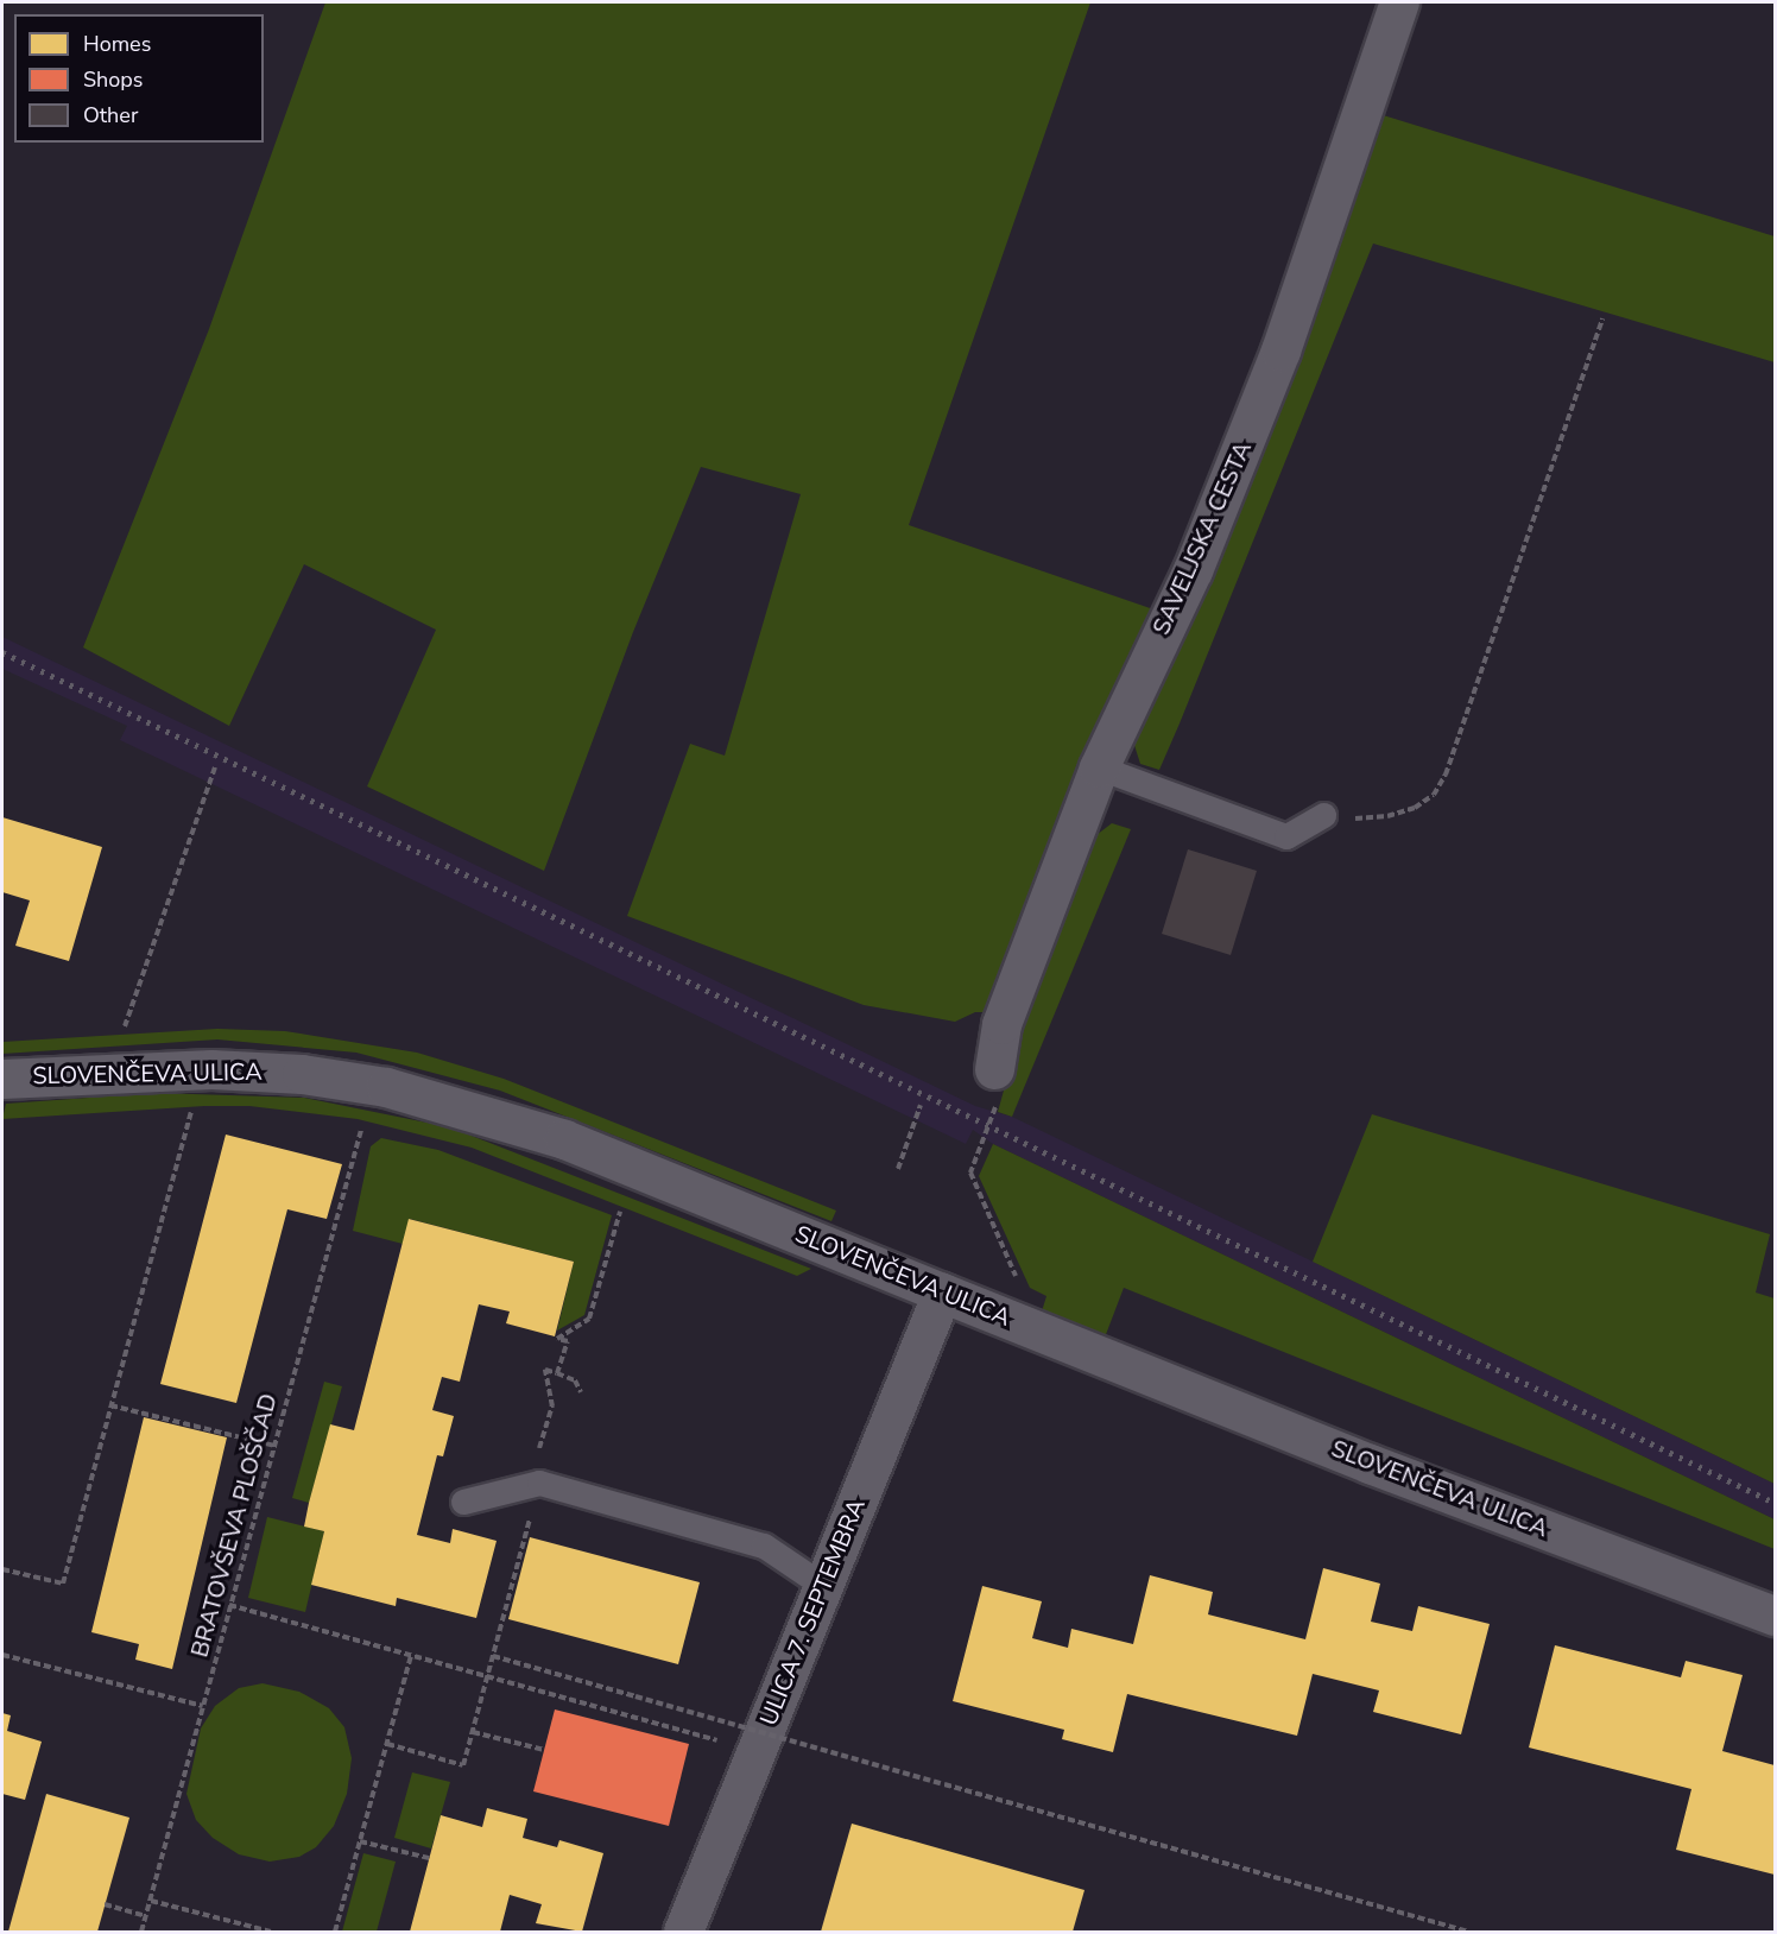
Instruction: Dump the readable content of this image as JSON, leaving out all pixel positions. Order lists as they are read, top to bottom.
{
  "streets": {
    "street": ["SAVELJSKA CESTA", "SLOVENČEVA ULICA", "ULICA 7. SEPTEMBRA"],
    "path": ["BRATOVŠEVA PLOŠČAD"]
  },
  "crossings": [
    ["SLOVENČEVA ULICA", "ULICA 7. SEPTEMBRA"]
  ],
  "legend": ["Homes", "Shops", "Other"]
}
